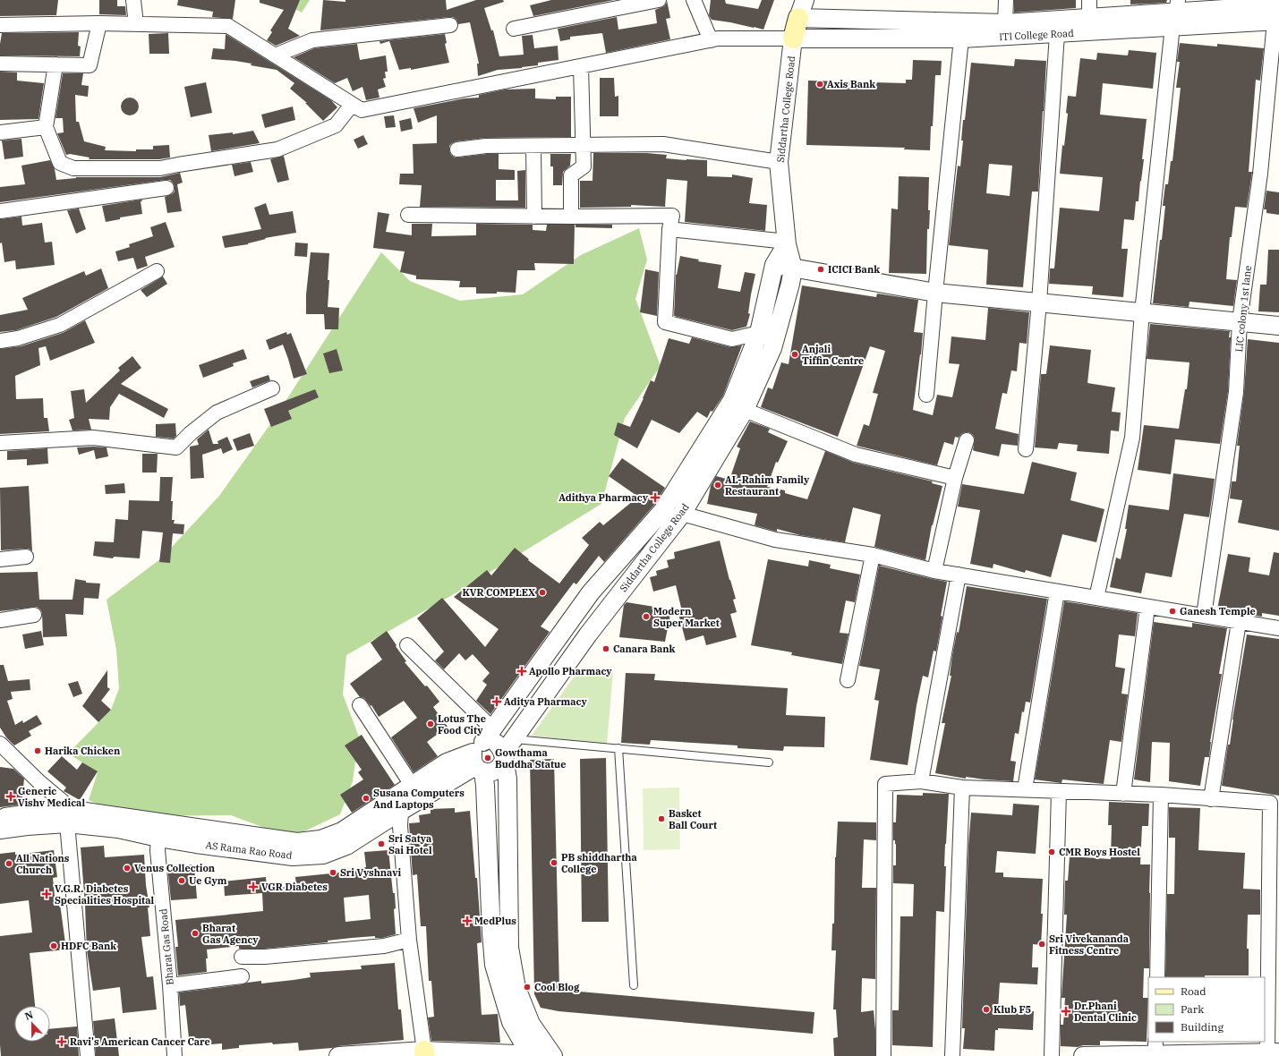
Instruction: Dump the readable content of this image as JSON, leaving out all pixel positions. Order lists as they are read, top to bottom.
{
  "streets": {
    "street": [
      "ITI College Road",
      "Siddartha College Road",
      "LIC colony 1st lane",
      "AS Rama Rao Road",
      "Bharat Gas Road"
    ]
  },
  "crossings": [
    ["ITI College Road", "Siddartha College Road"],
    ["ITI College Road", "LIC colony 1st lane"],
    ["Siddartha College Road", "AS Rama Rao Road"],
    ["AS Rama Rao Road", "Bharat Gas Road"]
  ],
  "places": {
    "other": [
      "Axis Bank",
      "ICICI Bank",
      "Anjali Tiffin Centre",
      "AL-Rahim Family Restaurant",
      "KVR COMPLEX",
      "Ganesh Temple",
      "Modern Super Market",
      "Canara Bank",
      "Lotus The Food City",
      "Harika Chicken",
      "Gowthama Buddha Statue",
      "Susana Computers And Laptops",
      "Basket Ball Court",
      "Sri Satya Sai Hotel",
      "CMR Boys Hostel",
      "PB shiddhartha College",
      "All Nations Church",
      "Venus Collection",
      "Sri Vyshnavi",
      "Ue Gym",
      "Bharat Gas Agency",
      "Sri Vivekananda Fitness Centre",
      "HDFC Bank",
      "Cool Blog",
      "Klub F5"
    ],
    "health": [
      "Adithya Pharmacy",
      "Apollo Pharmacy",
      "Aditya Pharmacy",
      "Generic Vishv Medical",
      "VGR Diabetes",
      "V.G.R. Diabetes Specialities Hospital",
      "MedPlus",
      "Dr.Phani Dental Clinic",
      "Ravi's American Cancer Care"
    ]
  },
  "legend": ["Road", "Park", "Building"],
  "north": "top"
}
